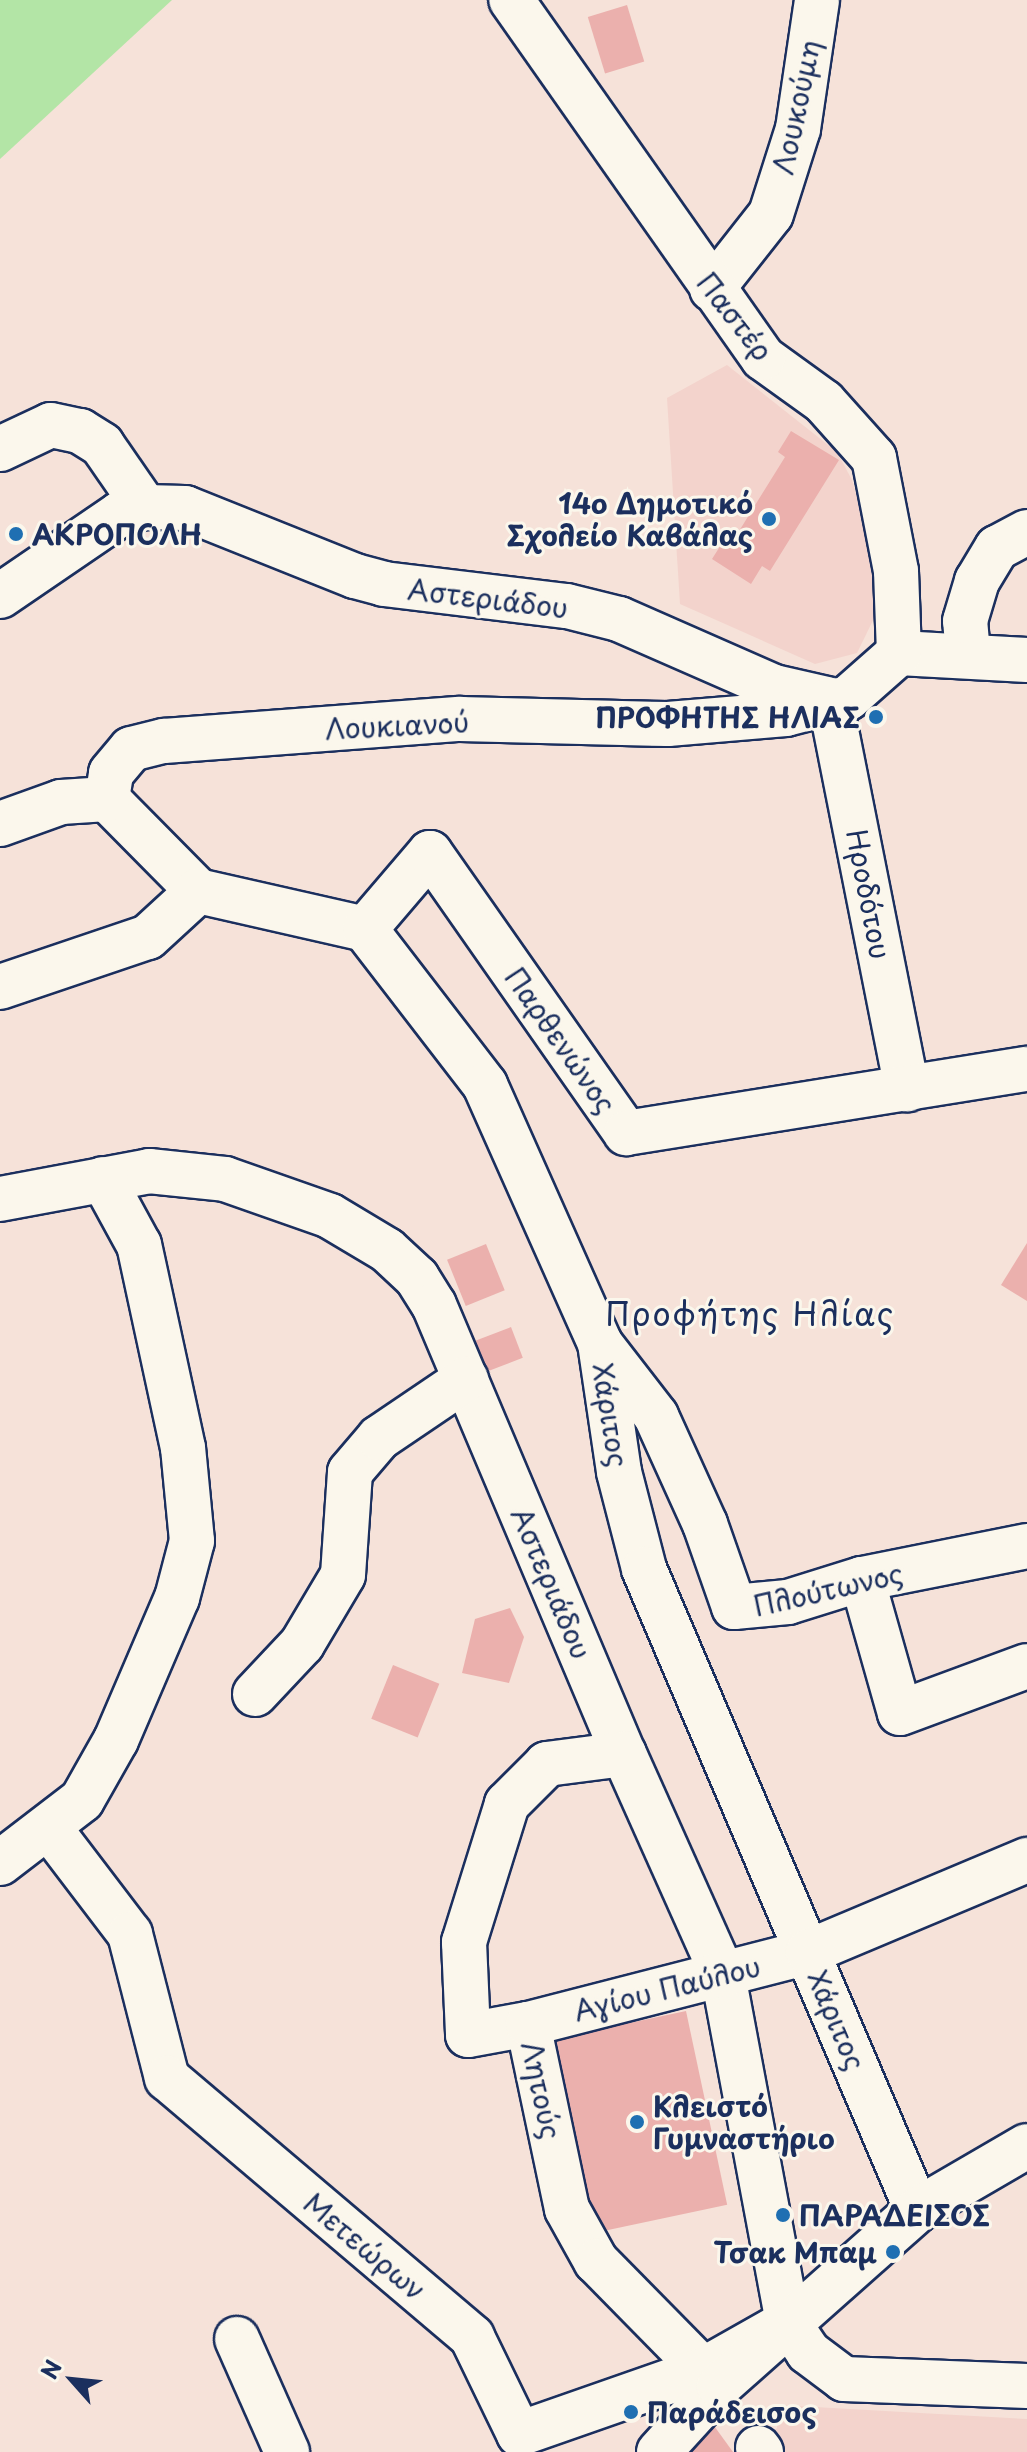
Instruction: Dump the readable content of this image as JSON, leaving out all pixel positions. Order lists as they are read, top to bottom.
{
  "streets": {
    "street": [
      "Λουκούμη",
      "Παστέρ",
      "Αστεριάδου",
      "Λουκιανού",
      "Ηροδότου",
      "Παρθενώνος",
      "Χάριτος",
      "Πλούτωνος",
      "Αγίου Παύλου",
      "Λητούς",
      "Μετεώρων"
    ]
  },
  "crossings": [
    ["Λουκούμη", "Παστέρ"],
    ["Αστεριάδου", "Λουκιανού"],
    ["Αστεριάδου", "Ηροδότου"],
    ["Αστεριάδου", "Αγίου Παύλου"],
    ["Αστεριάδου", "Λητούς"],
    ["Λουκιανού", "Ηροδότου"],
    ["Ηροδότου", "Παρθενώνος"],
    ["Παρθενώνος", "Χάριτος"],
    ["Χάριτος", "Πλούτωνος"],
    ["Χάριτος", "Αγίου Παύλου"],
    ["Αγίου Παύλου", "Λητούς"],
    ["Λητούς", "Μετεώρων"]
  ],
  "districts": ["Προφήτης Ηλίας"],
  "places": [
    "14ο Δημοτικό Σχολείο Καβάλας",
    "ΑΚΡΟΠΟΛΗ",
    "ΠΡΟΦΗΤΗΣ ΗΛΙΑΣ",
    "Κλειστό Γυμναστήριο",
    "ΠΑΡΑΔΕΙΣΟΣ",
    "Τσακ Μπαμ",
    "Παράδεισος"
  ],
  "north": "top left"
}
